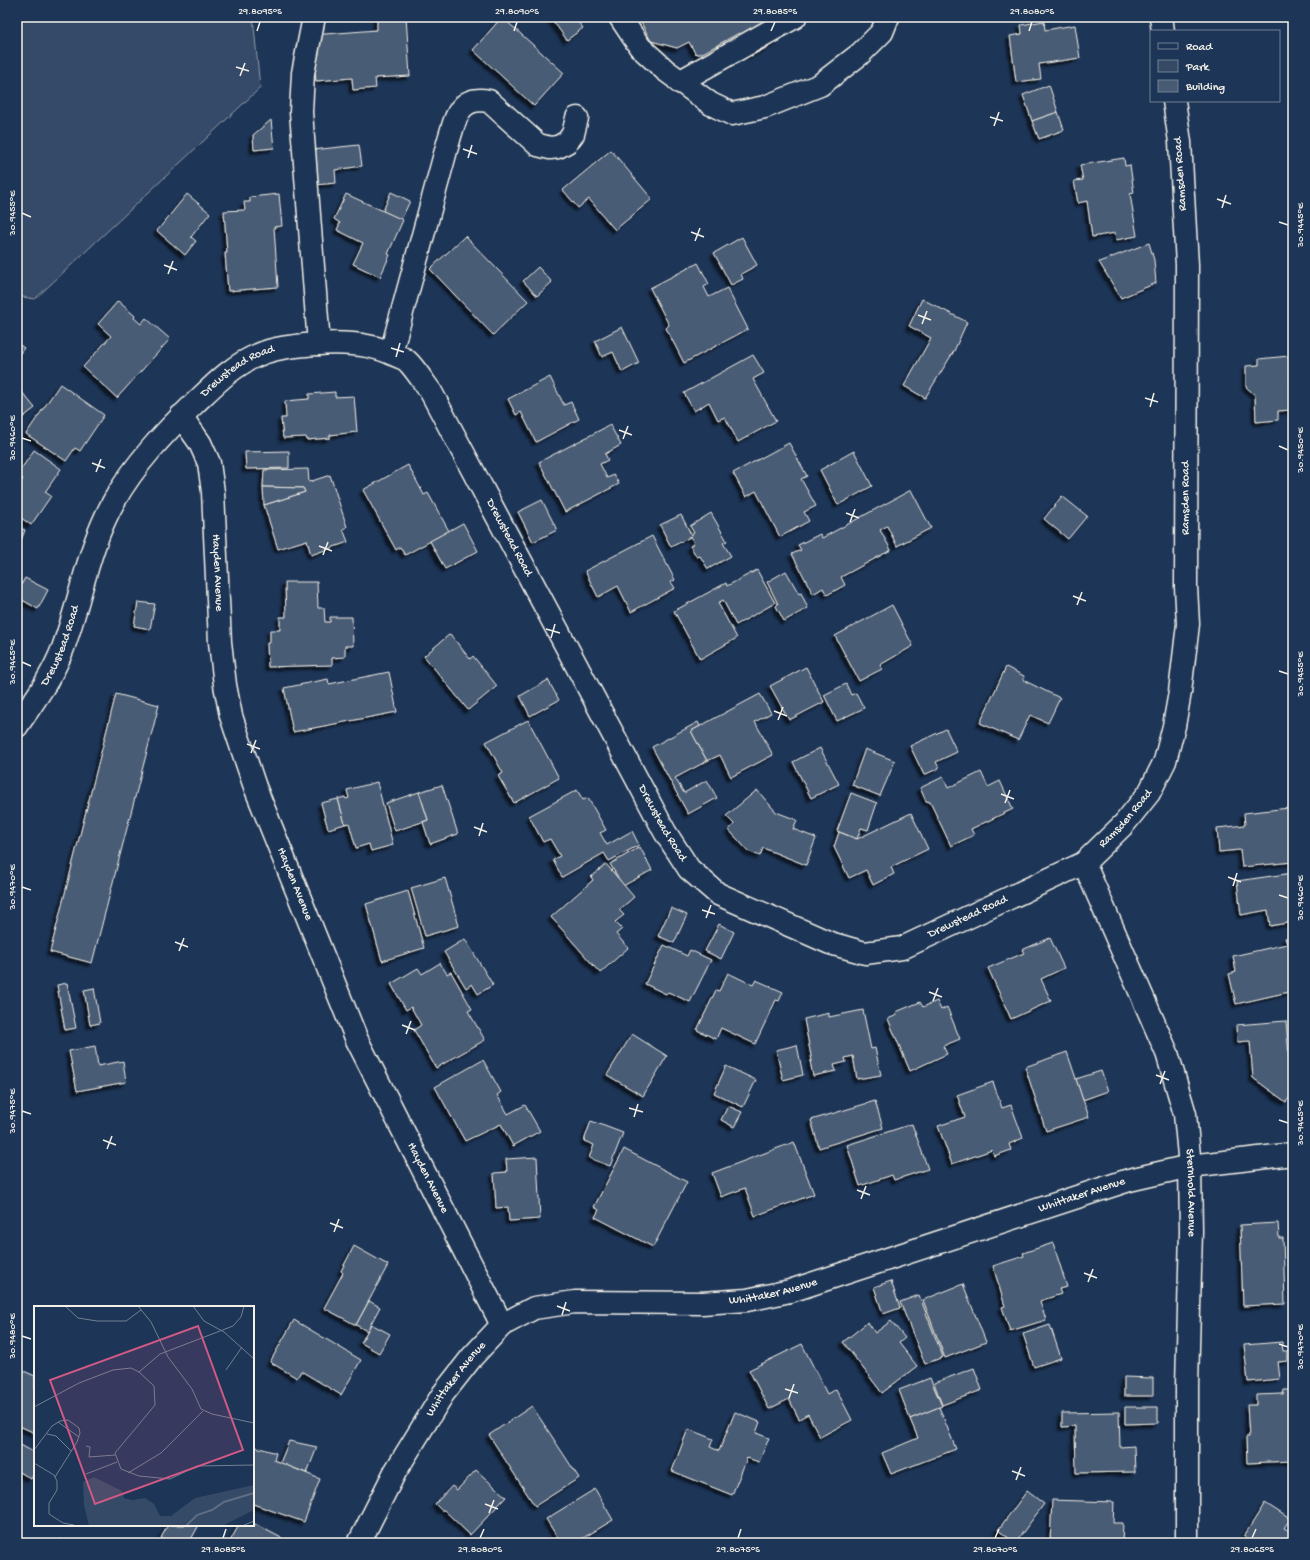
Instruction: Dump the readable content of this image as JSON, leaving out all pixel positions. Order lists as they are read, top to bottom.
{
  "streets": {
    "street": [
      "Ramsden Road",
      "Drewstead Road",
      "Hayden Avenue",
      "Sternhold Avenue",
      "Whittaker Avenue"
    ]
  },
  "crossings": [
    ["Ramsden Road", "Drewstead Road"],
    ["Ramsden Road", "Sternhold Avenue"],
    ["Drewstead Road", "Hayden Avenue"],
    ["Drewstead Road", "Sternhold Avenue"],
    ["Hayden Avenue", "Whittaker Avenue"],
    ["Sternhold Avenue", "Whittaker Avenue"]
  ],
  "legend": ["Road", "Park", "Building"],
  "coordinates": [
    "29.8095°S",
    "29.8090°S",
    "29.8085°S",
    "29.8080°S",
    "30.9455°E",
    "30.9445°E",
    "30.9460°E",
    "30.9450°E",
    "30.9465°E",
    "30.9470°E",
    "30.9475°E",
    "30.9480°E",
    "29.8075°S",
    "29.8070°S",
    "29.8065°S"
  ]
}
